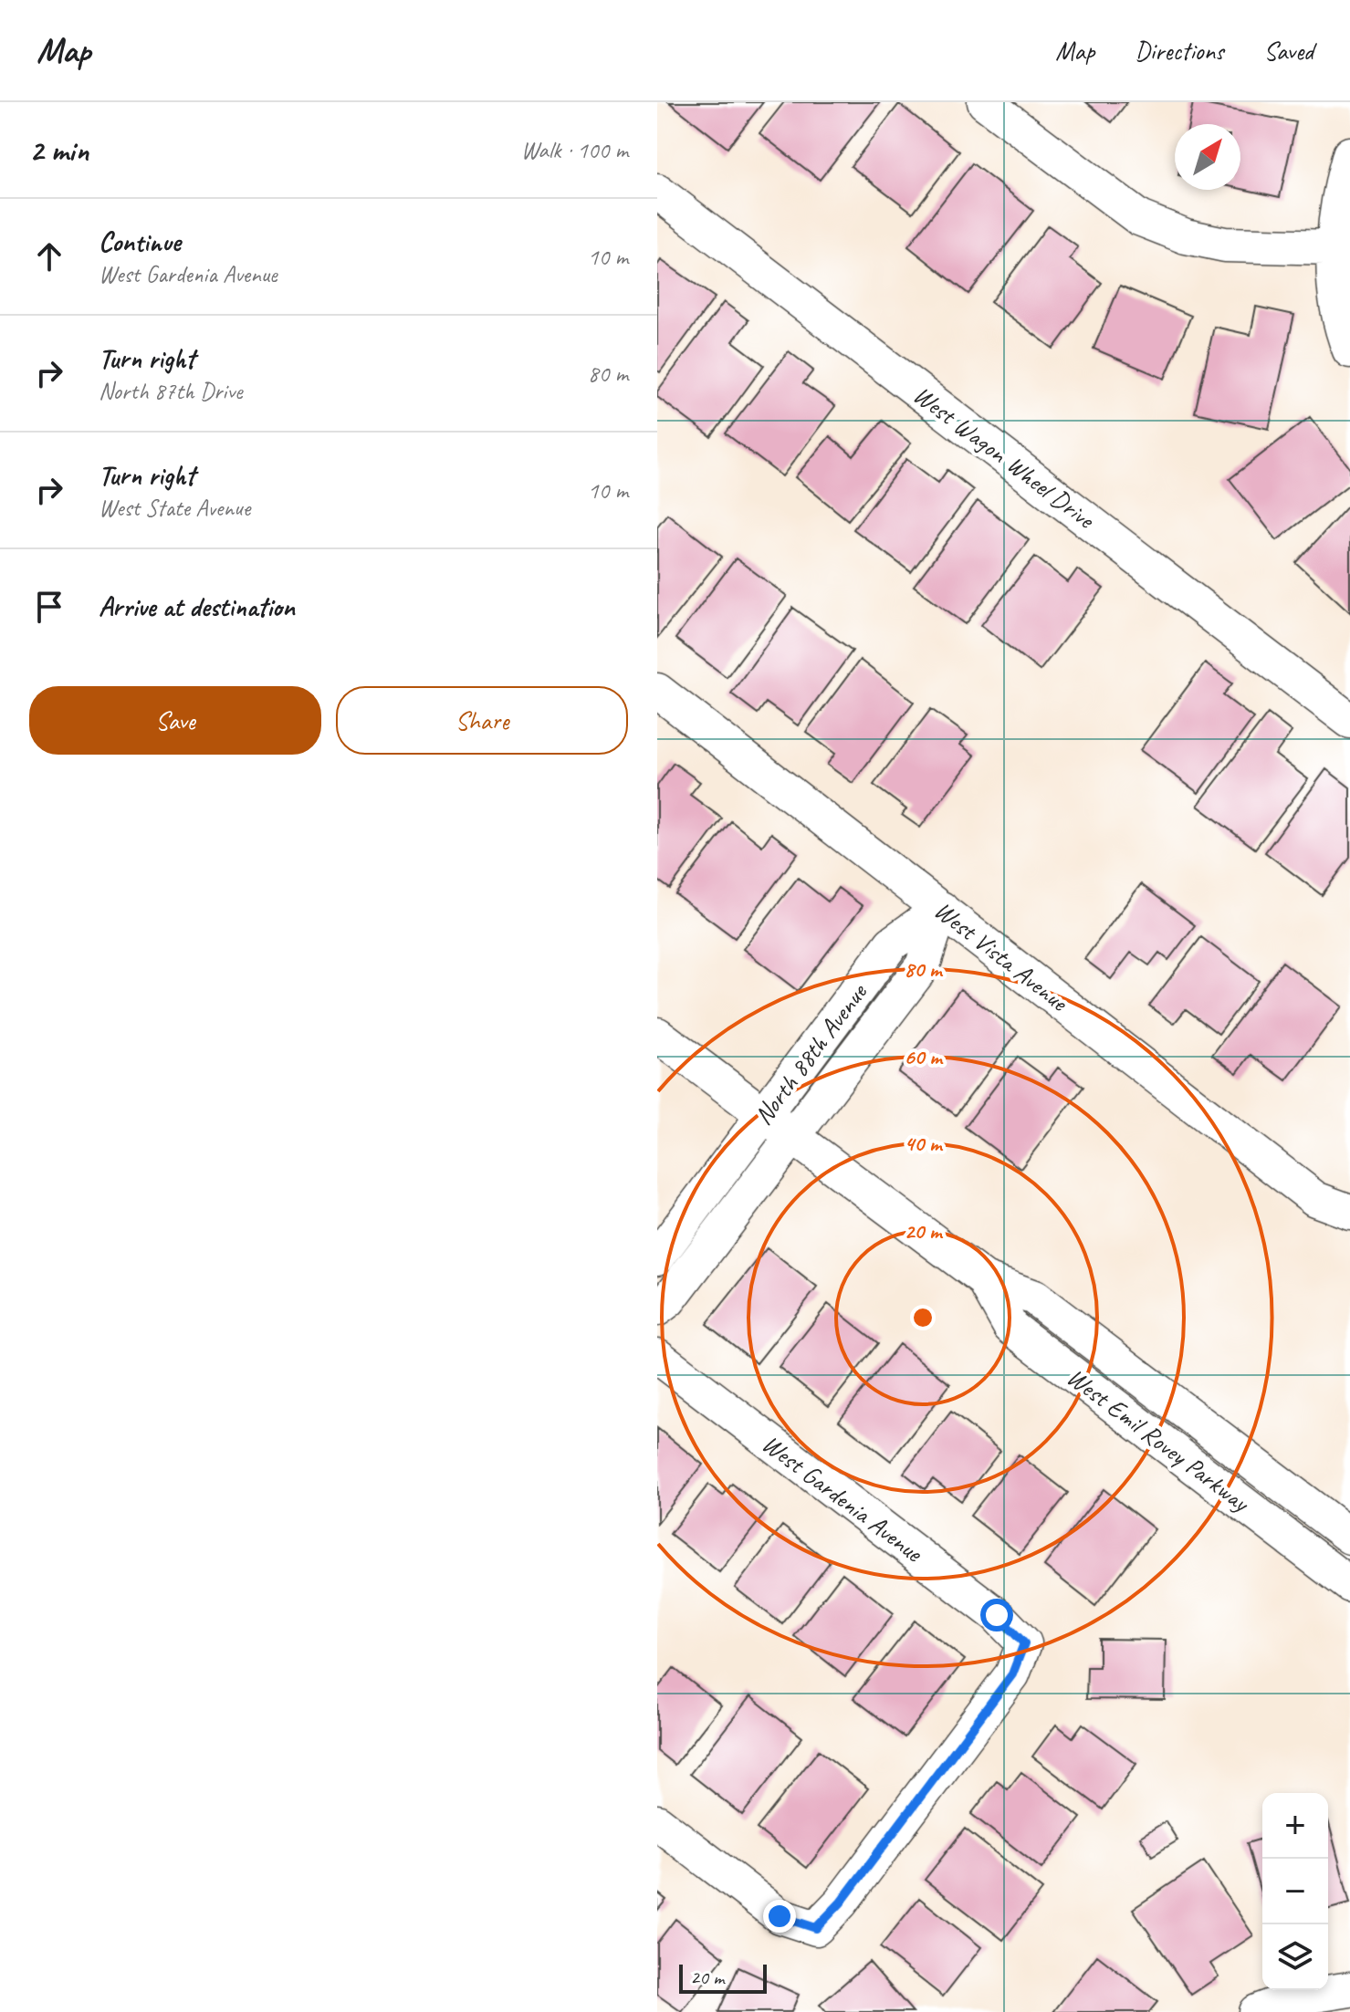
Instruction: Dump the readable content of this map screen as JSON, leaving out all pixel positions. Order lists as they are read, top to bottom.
{
  "streets": {
    "street": [
      "West Wagon Wheel Drive",
      "West Vista Avenue",
      "North 88th Avenue",
      "West Emil Rovey Parkway",
      "West Gardenia Avenue"
    ]
  },
  "crossings": [
    ["West Vista Avenue", "North 88th Avenue"],
    ["North 88th Avenue", "West Emil Rovey Parkway"]
  ],
  "scale_bar": "20 m",
  "north": "top right",
  "page": {
    "header": "Map",
    "nav": ["Map", "Directions", "Saved"],
    "heading": ["2 min", "Walk · 100 m"],
    "list": [
      ["Continue", "West Gardenia Avenue", "10 m"],
      ["Turn right", "North 87th Drive", "80 m"],
      ["Turn right", "West State Avenue", "10 m"],
      "Arrive at destination"
    ],
    "buttons": ["Save", "Share"],
    "map_buttons": ["+", "−"],
    "scale": "20 m"
  },
  "rings": [
    "80 m",
    "60 m",
    "40 m",
    "20 m"
  ]
}
